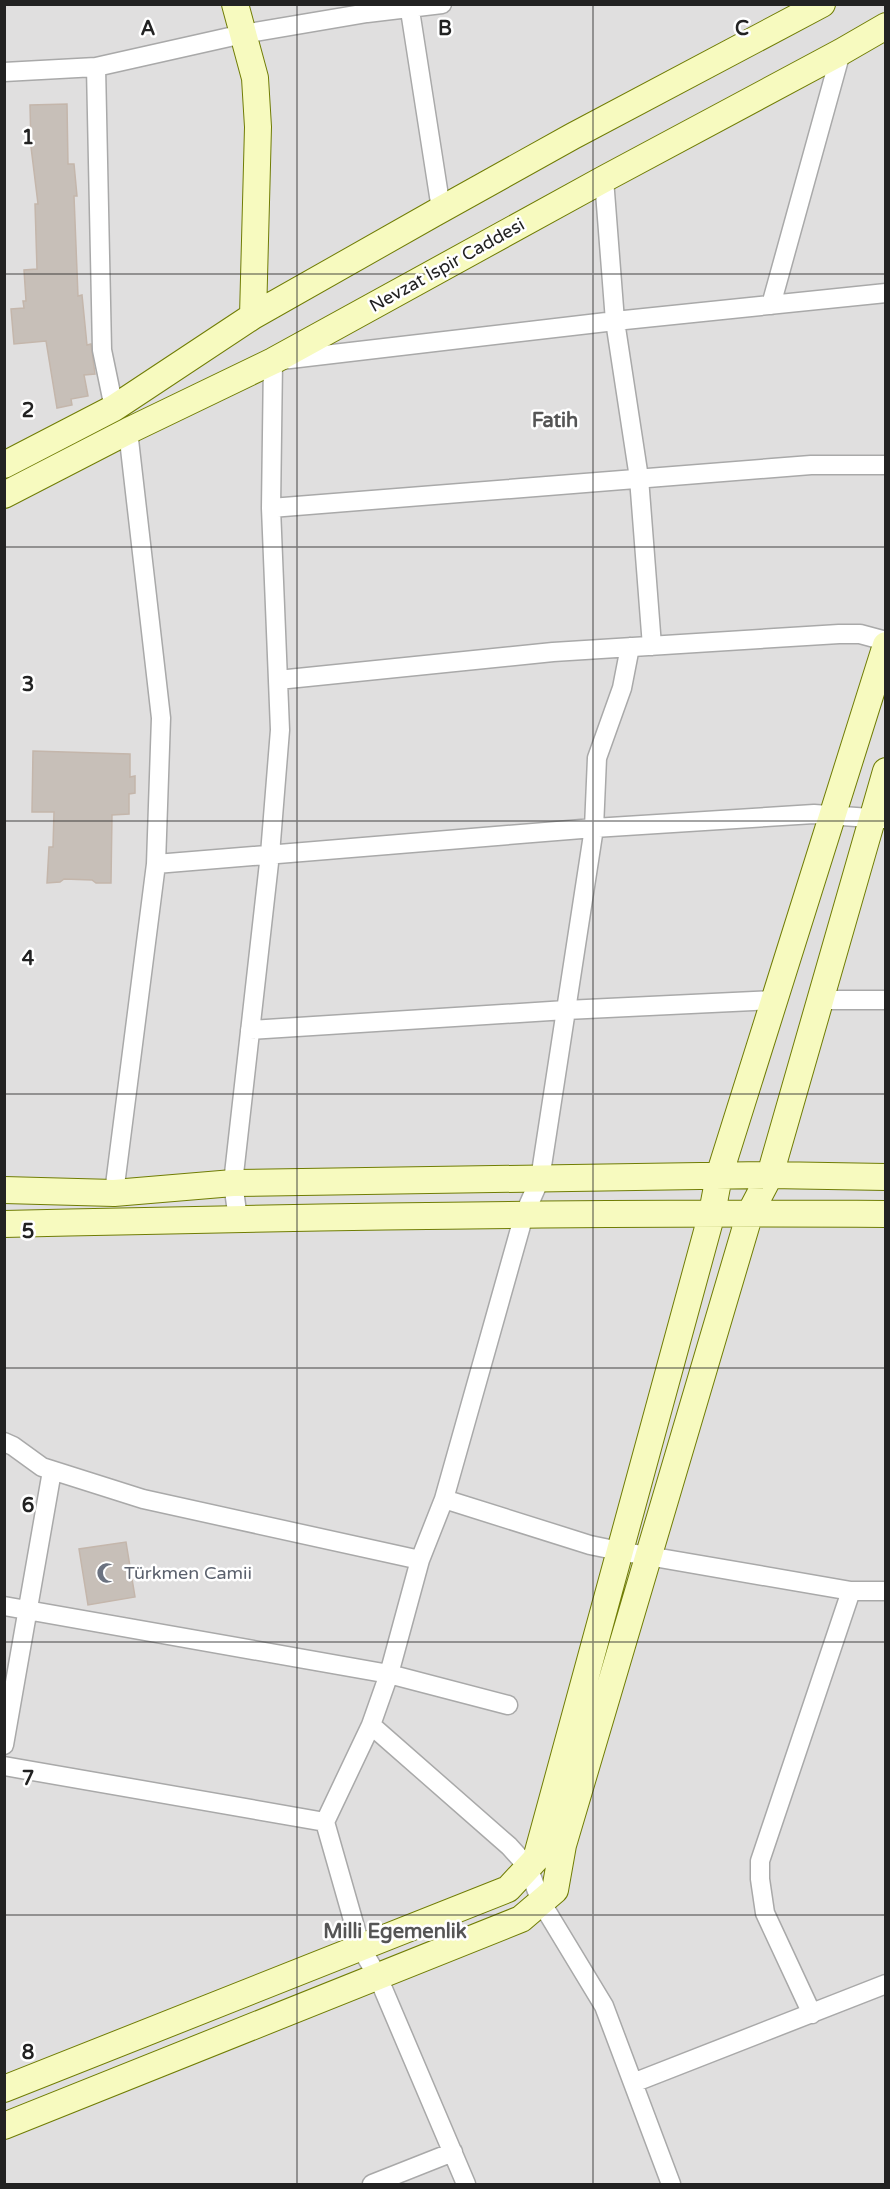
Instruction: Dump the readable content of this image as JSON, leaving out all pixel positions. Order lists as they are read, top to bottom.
{
  "streets": {
    "main road": ["Nevzat İspir Caddesi"]
  },
  "districts": ["Fatih", "Milli Egemenlik"],
  "places": {
    "mosque": ["Türkmen Camii"]
  },
  "grid": {
    "columns": ["A", "B", "C"],
    "rows": [
      "1",
      "2",
      "3",
      "4",
      "5",
      "6",
      "7",
      "8"
    ]
  }
}
